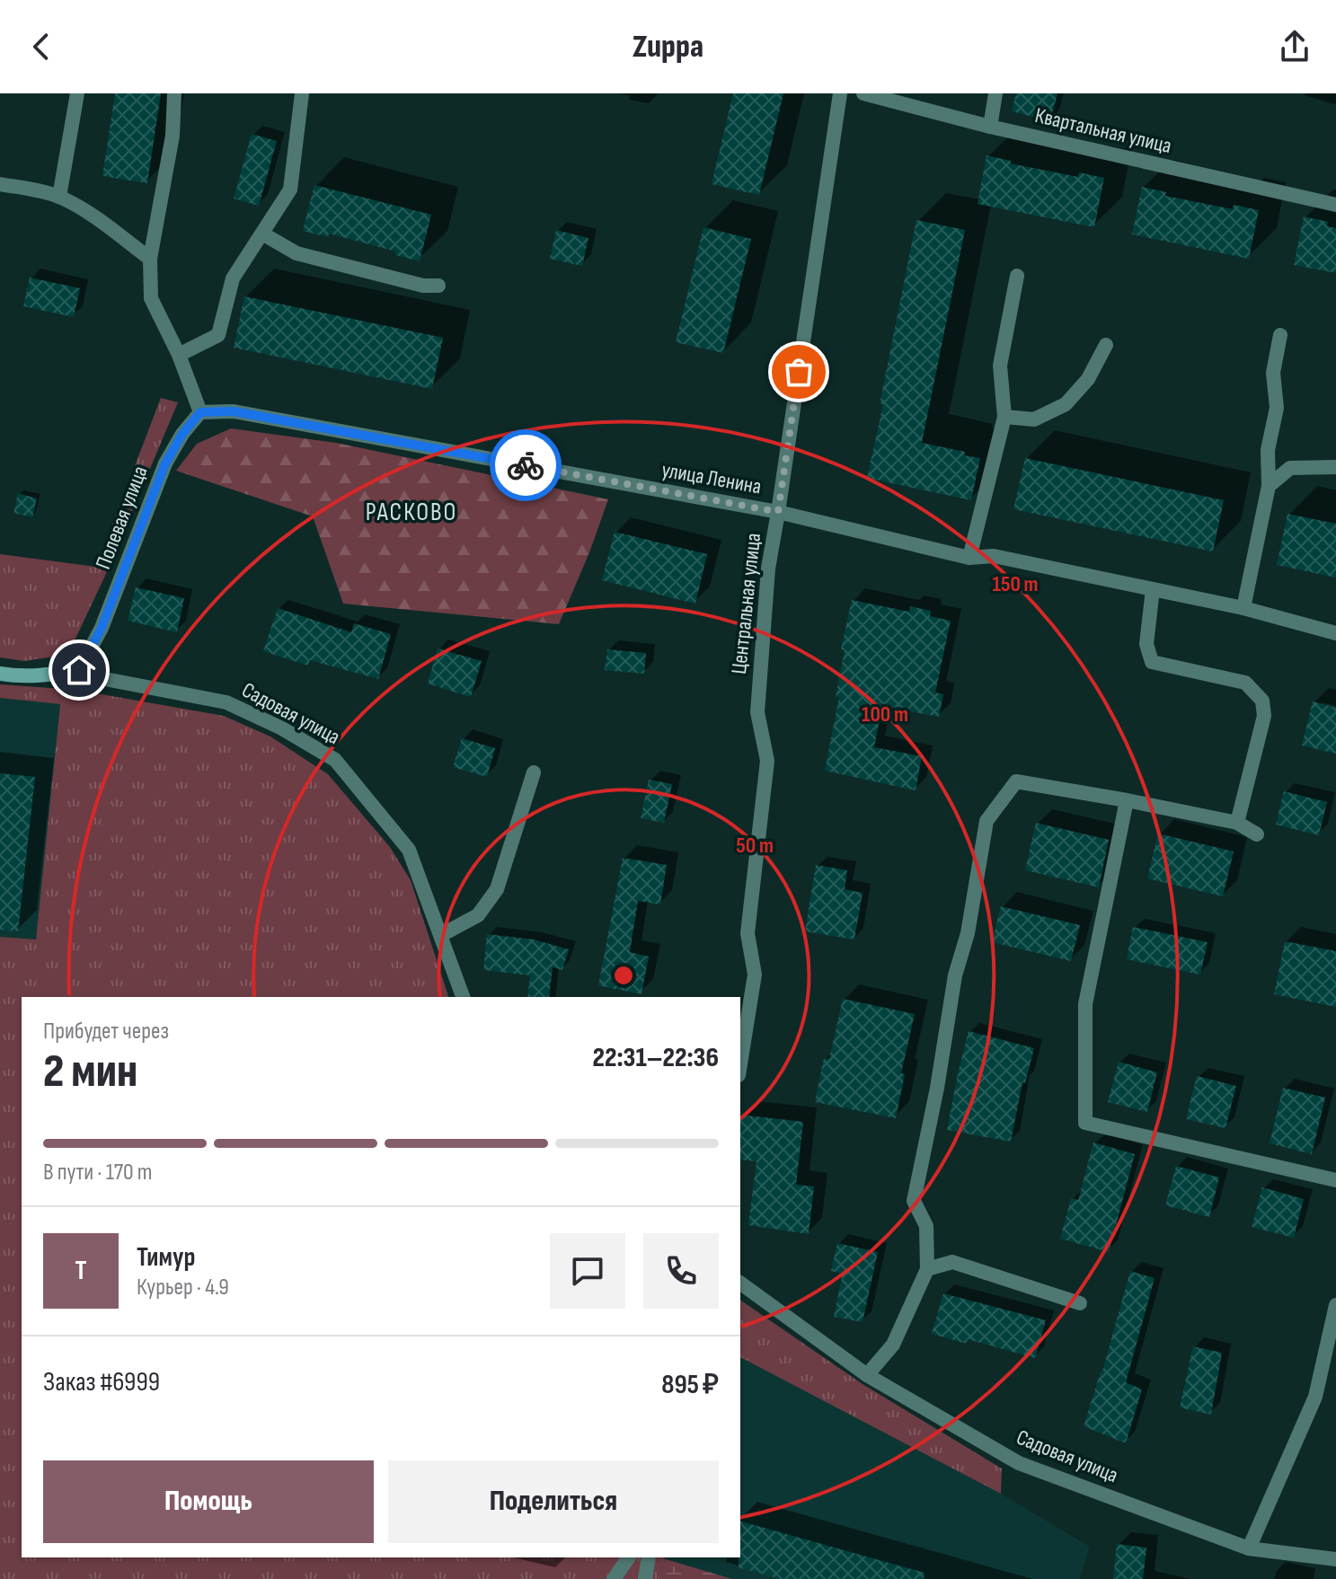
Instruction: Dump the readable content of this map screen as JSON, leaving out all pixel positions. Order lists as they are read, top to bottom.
{
  "streets": {
    "street": [
      "Квартальная улица",
      "улица Ленина",
      "Полевая улица",
      "Центральная улица",
      "Садовая улица"
    ]
  },
  "crossings": [
    ["улица Ленина", "Полевая улица"],
    ["улица Ленина", "Центральная улица"],
    ["Полевая улица", "Садовая улица"]
  ],
  "districts": ["РАСКОВО"],
  "page": {
    "header": "Zuppa",
    "heading": ["2 мин", "Прибудет через", "22:31–22:36"],
    "panel": [
      "Тимур",
      "Курьер · 4.9",
      "Заказ #6999",
      "895 ₽"
    ],
    "bar": "В пути · 170 m",
    "round": "Т",
    "buttons": ["Помощь", "Поделиться"]
  },
  "rings": ["150 m", "100 m", "50 m"]
}
